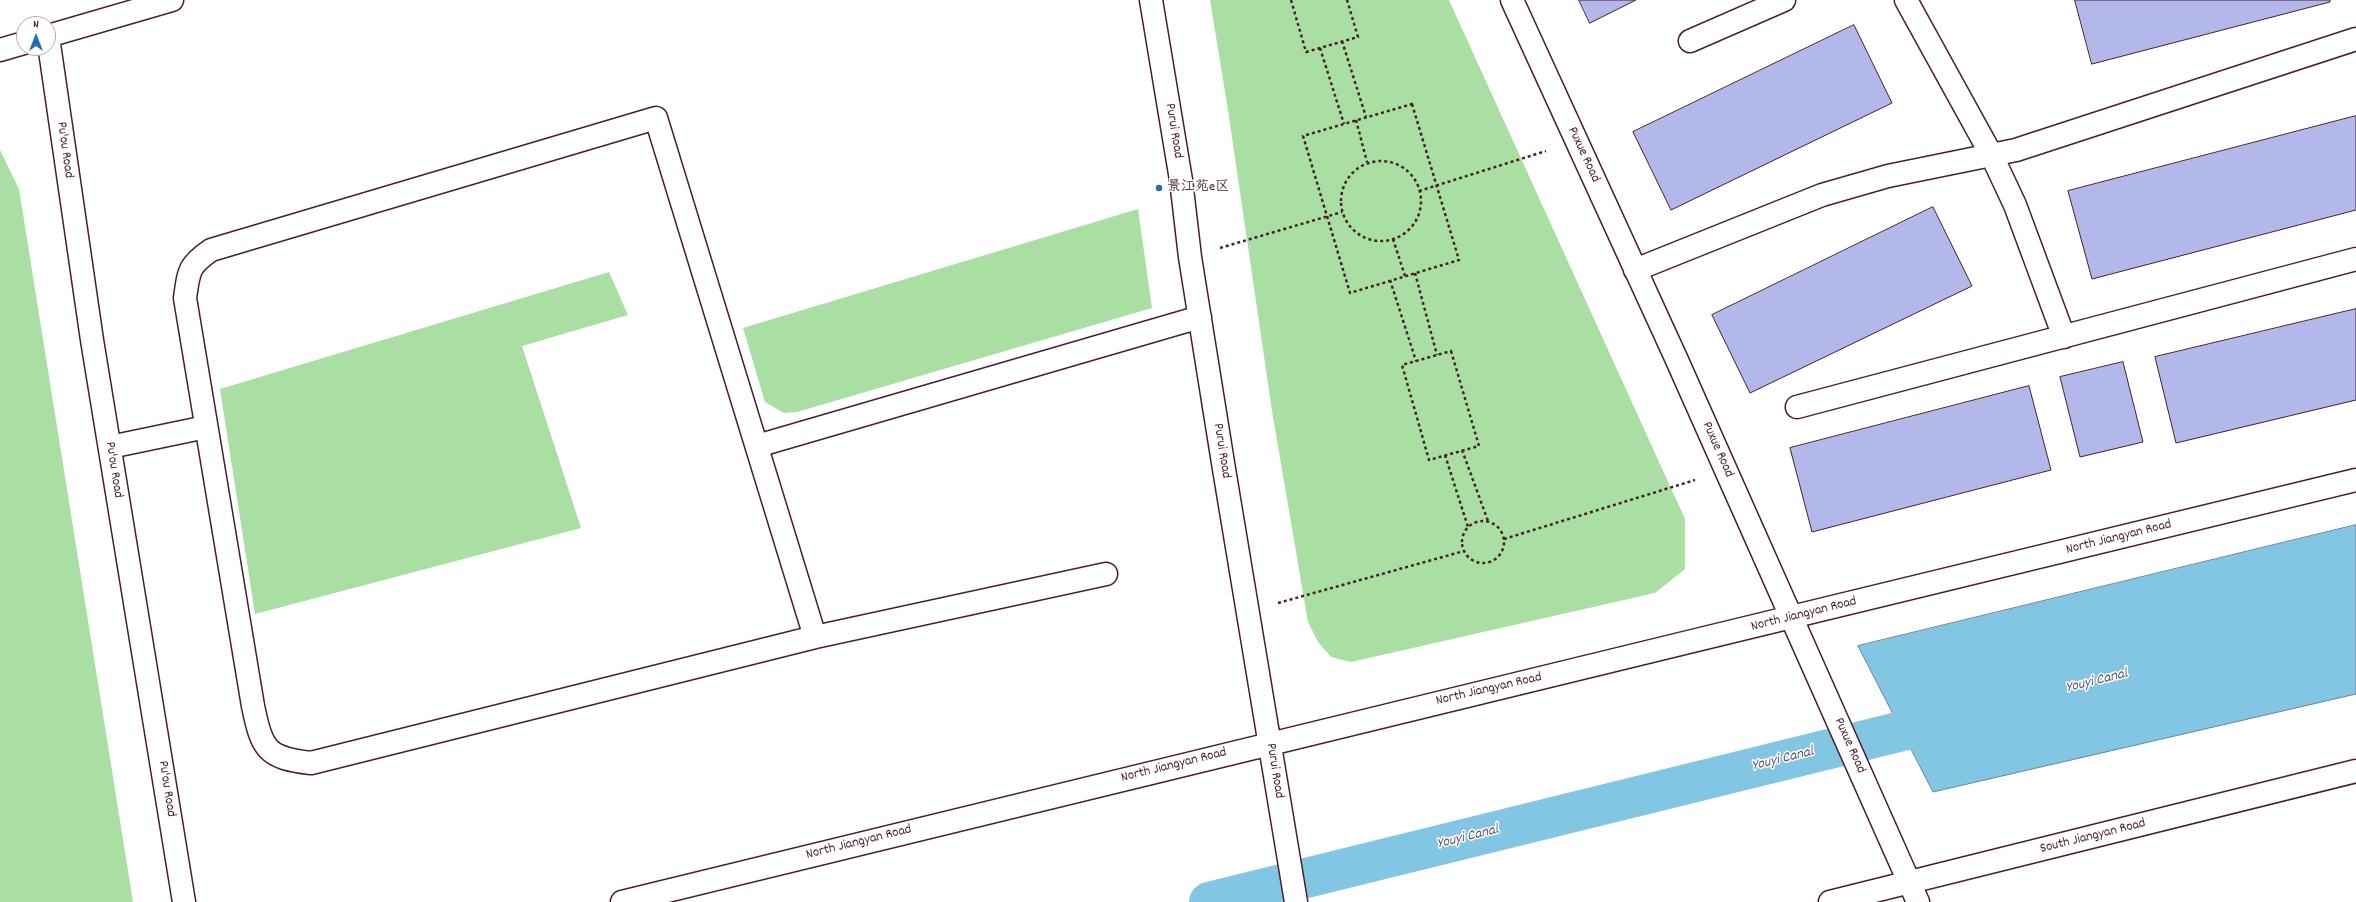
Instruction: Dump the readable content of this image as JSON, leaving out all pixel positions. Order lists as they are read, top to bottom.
{
  "streets": {
    "street": [
      "Purui Road",
      "Pu'ou Road",
      "Puxue Road",
      "North Jiangyan Road",
      "South Jiangyan Road"
    ]
  },
  "crossings": [
    ["Purui Road", "North Jiangyan Road"],
    ["Puxue Road", "North Jiangyan Road"],
    ["Puxue Road", "South Jiangyan Road"]
  ],
  "water": ["Youyi Canal"],
  "places": ["景江苑e区"],
  "north": "top"
}
